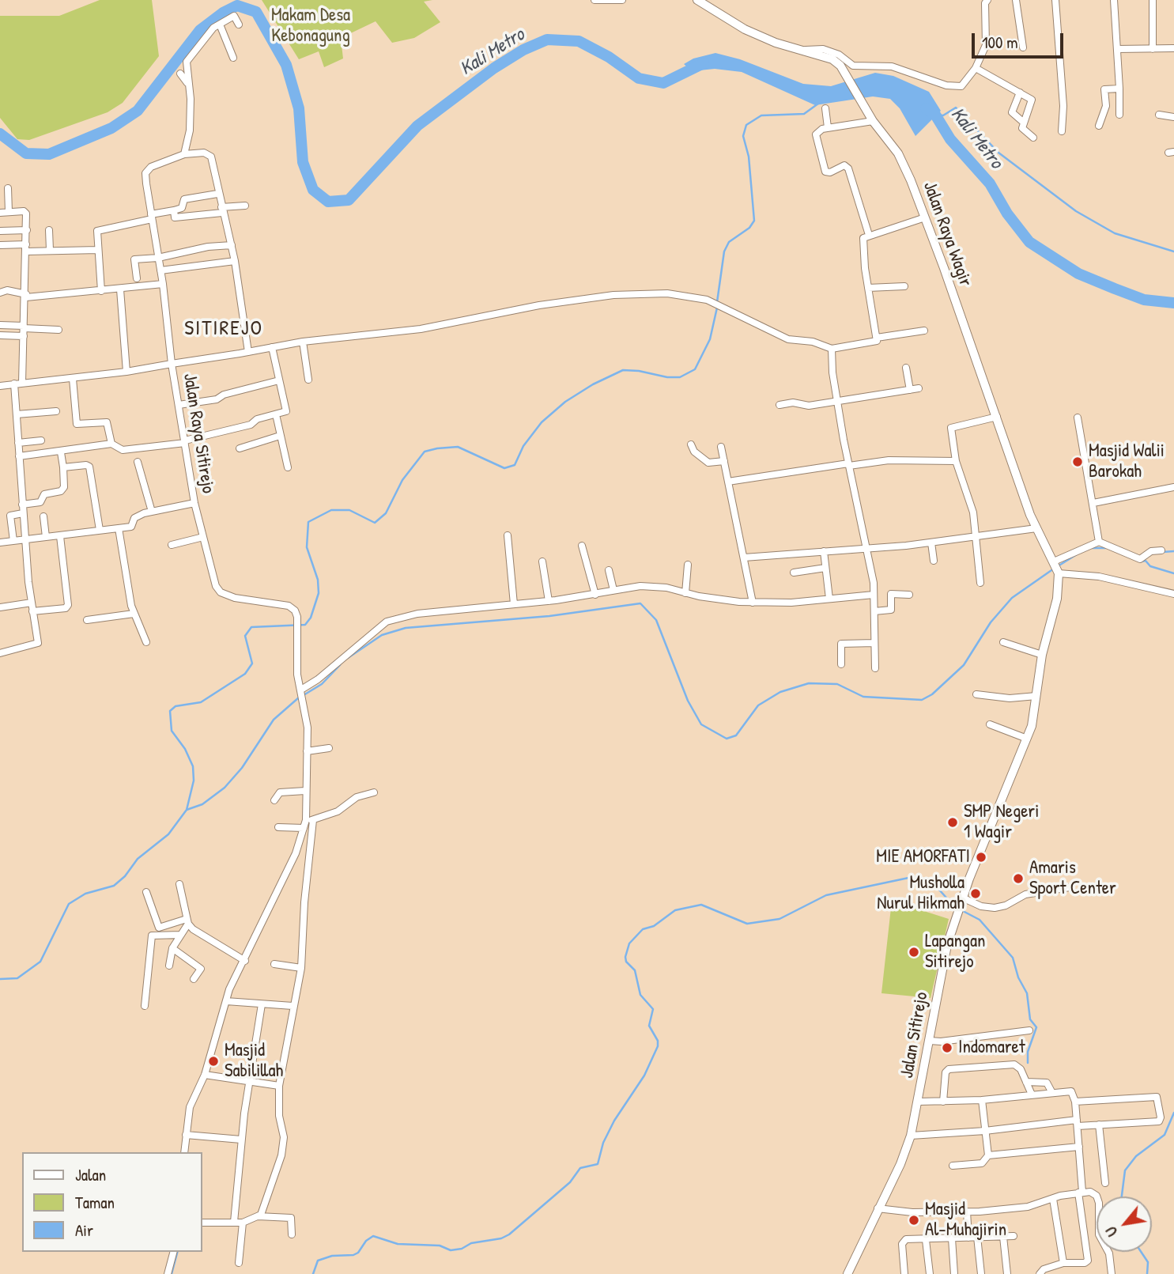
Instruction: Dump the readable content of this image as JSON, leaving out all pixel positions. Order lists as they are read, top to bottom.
{
  "streets": {
    "main road": ["Jalan Raya Wagir", "Jalan Sitirejo"],
    "street": ["Jalan Raya Sitirejo"]
  },
  "crossings": [
    ["Jalan Raya Wagir", "Jalan Sitirejo"]
  ],
  "districts": ["SITIREJO"],
  "water": ["Kali Metro"],
  "parks": ["Makam Desa Kebonagung"],
  "places": [
    "Masjid Walii Barokah",
    "SMP Negeri 1 Wagir",
    "MIE AMORFATI",
    "Amaris Sport Center",
    "Musholla Nurul Hikmah",
    "Lapangan Sitirejo",
    "Indomaret",
    "Masjid Sabilillah",
    "Masjid Al-Muhajirin"
  ],
  "legend": ["Jalan", "Taman", "Air"],
  "scale_bar": "100 m",
  "north": "bottom left"
}
